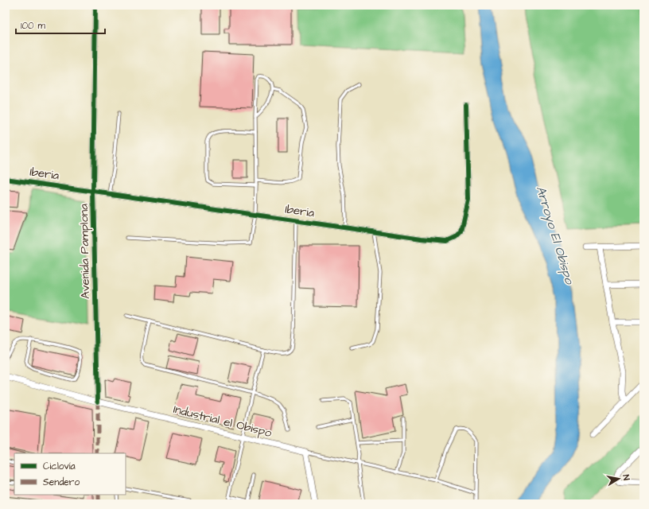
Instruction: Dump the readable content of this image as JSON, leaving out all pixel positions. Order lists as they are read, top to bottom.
{
  "streets": {
    "street": ["Iberia", "Avenida Pamplona", "Industrial el Obispo"]
  },
  "crossings": [
    ["Iberia", "Avenida Pamplona"],
    ["Avenida Pamplona", "Industrial el Obispo"]
  ],
  "water": ["Arroyo El Obispo"],
  "legend": ["Ciclovía", "Sendero"],
  "scale_bar": "100 m",
  "north": "right"
}
